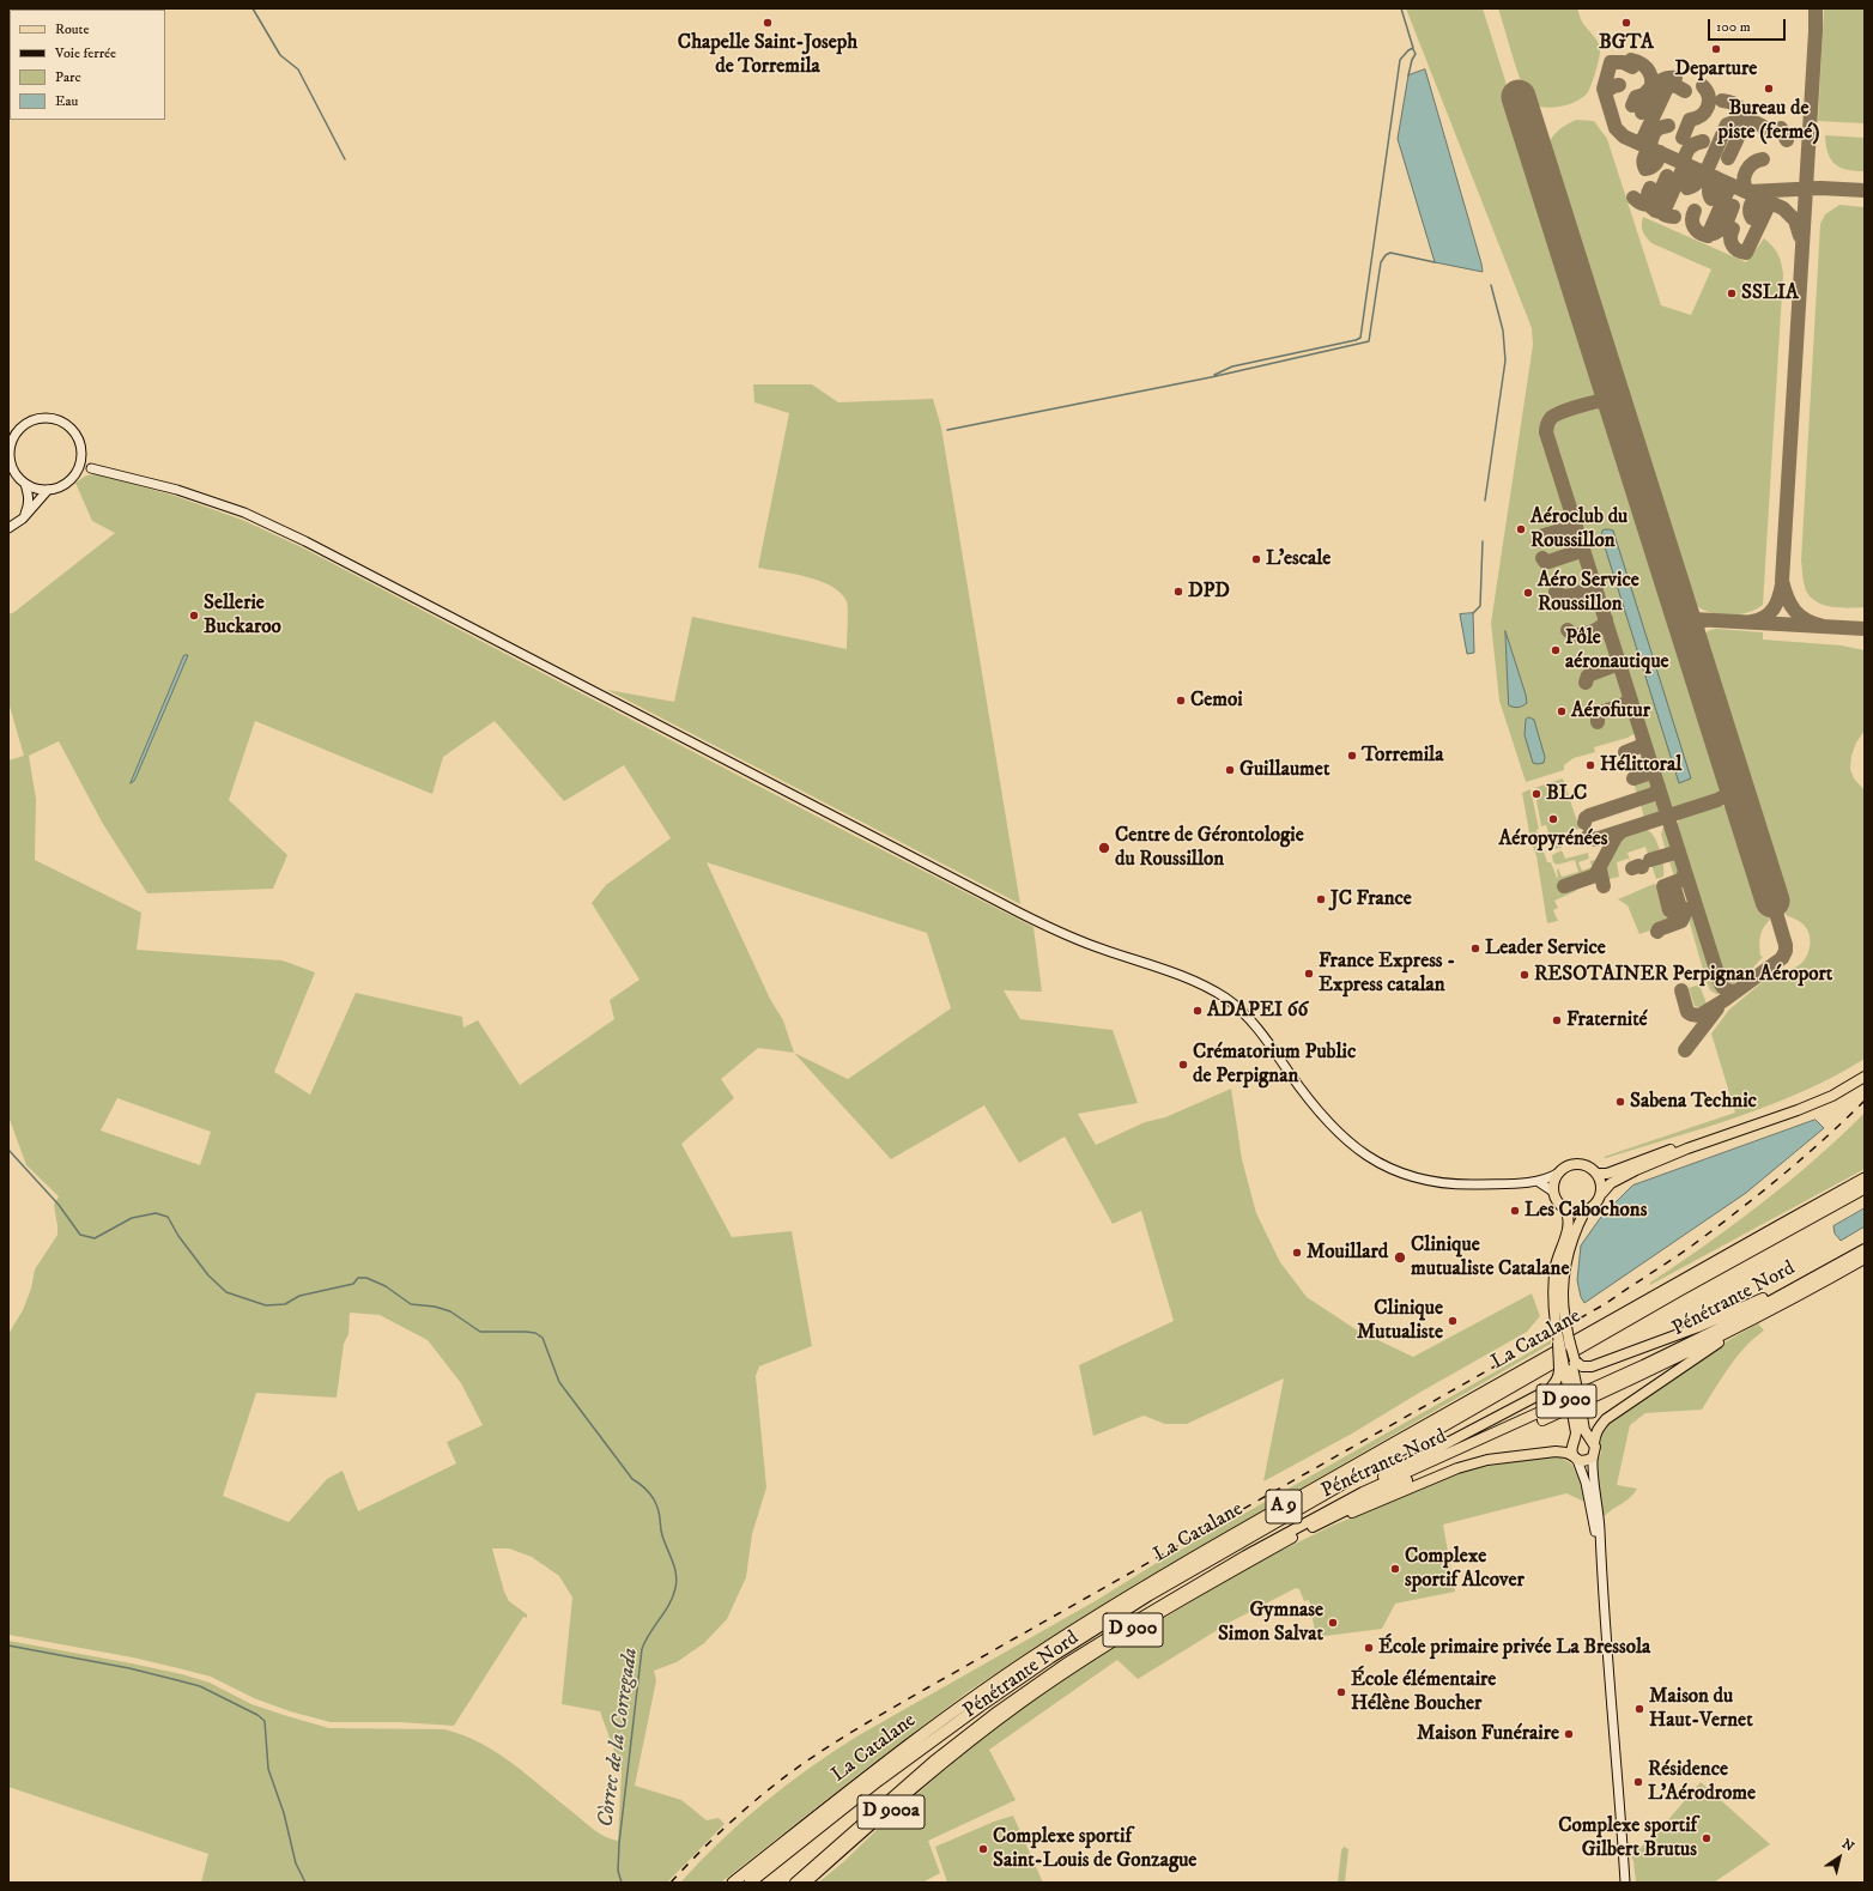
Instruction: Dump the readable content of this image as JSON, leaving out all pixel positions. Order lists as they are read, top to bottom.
{
  "streets": {
    "highway": ["La Catalane", "A 9"],
    "main road": ["Pénétrante Nord", "D 900", "D 900a"]
  },
  "crossings": [
    ["Pénétrante Nord", "D 900"],
    ["Pénétrante Nord", "D 900a"],
    ["D 900", "D 900a"]
  ],
  "water": ["Còrrec de la Corregada"],
  "places": [
    "Chapelle Saint-Joseph de Torremila",
    "BGTA",
    "Departure",
    "Bureau de piste (fermé)",
    "SSLIA",
    "Aéroclub du Roussillon",
    "L'escale",
    "DPD",
    "Aéro Service Roussillon",
    "Sellerie Buckaroo",
    "Pôle aéronautique",
    "Cemoi",
    "Aérofutur",
    "Torremila",
    "Hélittoral",
    "Guillaumet",
    "BLC",
    "Aéropyrénées",
    "Centre de Gérontologie du Roussillon",
    "JC France",
    "Leader Service",
    "France Express - Express catalan",
    "RESOTAINER Perpignan Aéroport",
    "ADAPEI 66",
    "Fraternité",
    "Crématorium Public de Perpignan",
    "Sabena Technic",
    "Les Cabochons",
    "Mouillard",
    "Clinique mutualiste Catalane",
    "Clinique Mutualiste",
    "Complexe sportif Alcover",
    "Gymnase Simon Salvat",
    "École primaire privée La Bressola",
    "École élémentaire Hélène Boucher",
    "Maison du Haut-Vernet",
    "Maison Funéraire",
    "Résidence L'Aérodrome",
    "Complexe sportif Gilbert Brutus",
    "Complexe sportif Saint-Louis de Gonzague"
  ],
  "legend": [
    "Route",
    "Voie ferrée",
    "Parc",
    "Eau"
  ],
  "scale_bar": "100 m",
  "north": "top right"
}
